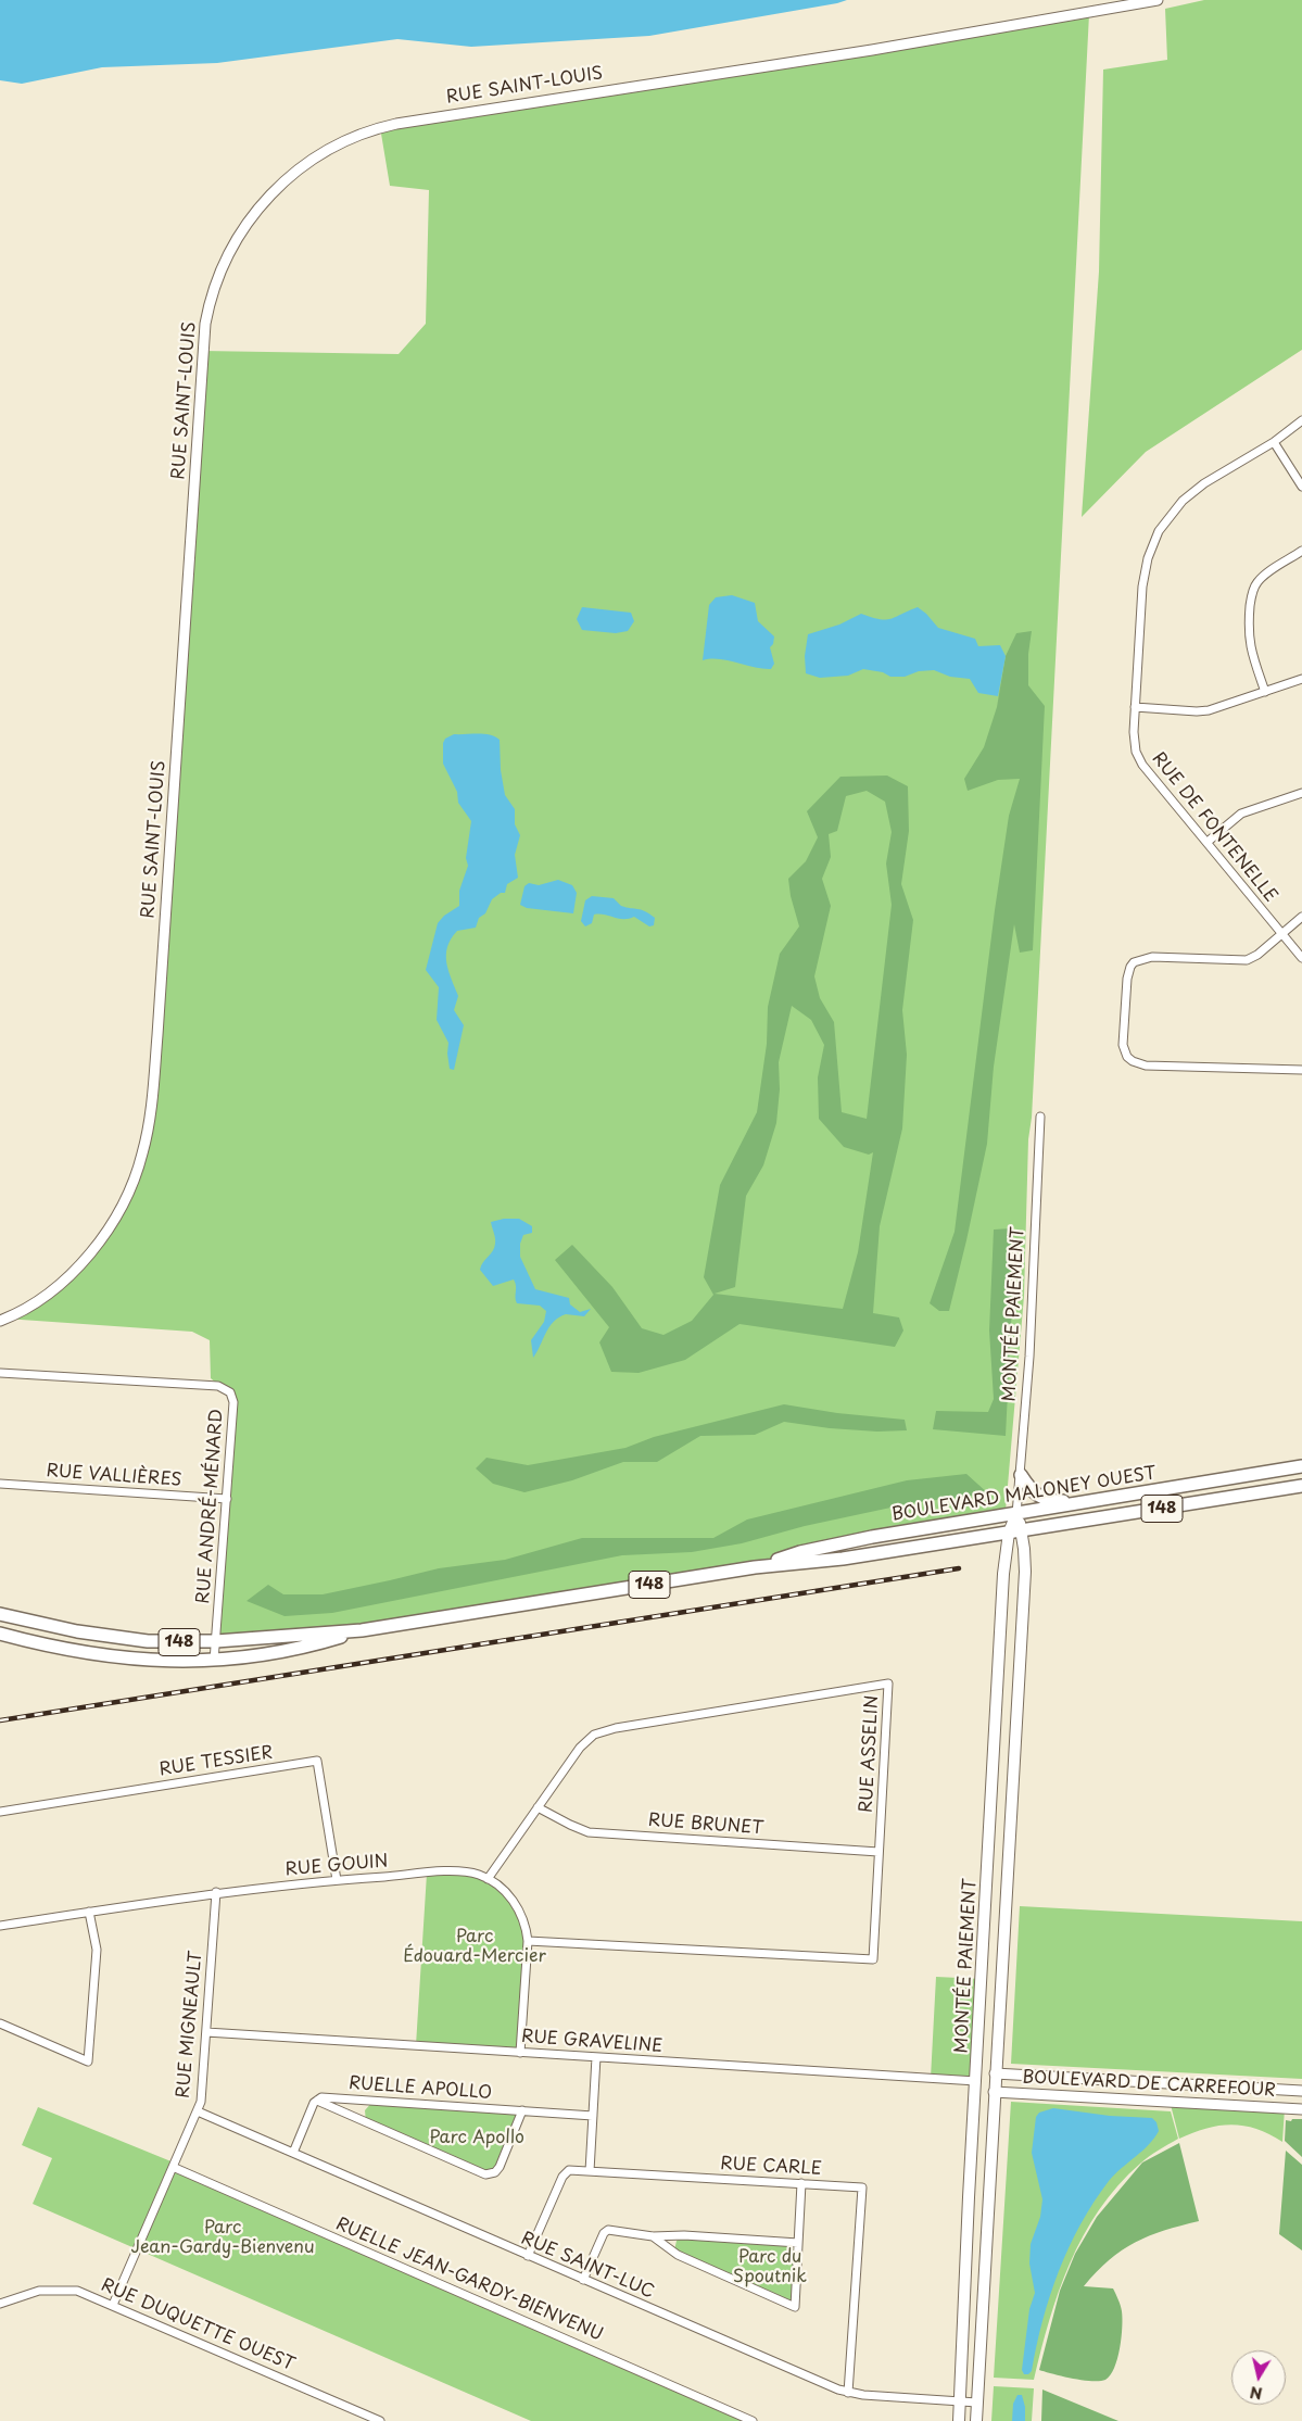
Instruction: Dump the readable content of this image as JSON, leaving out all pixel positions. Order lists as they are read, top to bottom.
{
  "streets": {
    "main road": ["MONTÉE PAIEMENT", "BOULEVARD MALONEY OUEST", "148"],
    "street": [
      "RUE SAINT-LOUIS",
      "RUE DE FONTENELLE",
      "RUE VALLIÈRES",
      "RUE ANDRÉ-MÉNARD",
      "RUE ASSELIN",
      "RUE TESSIER",
      "RUE BRUNET",
      "RUE GOUIN",
      "RUE MIGNEAULT",
      "RUE GRAVELINE",
      "BOULEVARD DE CARREFOUR",
      "RUELLE APOLLO",
      "RUE CARLE",
      "RUE SAINT-LUC",
      "RUELLE JEAN-GARDY-BIENVENU",
      "RUE DUQUETTE OUEST"
    ]
  },
  "crossings": [
    ["MONTÉE PAIEMENT", "BOULEVARD MALONEY OUEST"],
    ["MONTÉE PAIEMENT", "RUE GRAVELINE"],
    ["MONTÉE PAIEMENT", "BOULEVARD DE CARREFOUR"],
    ["MONTÉE PAIEMENT", "RUE SAINT-LUC"],
    ["RUE VALLIÈRES", "RUE ANDRÉ-MÉNARD"],
    ["BOULEVARD MALONEY OUEST", "RUE ANDRÉ-MÉNARD"],
    ["RUE ASSELIN", "RUE BRUNET"],
    ["RUE ASSELIN", "RUE GOUIN"],
    ["RUE TESSIER", "RUE GOUIN"],
    ["RUE GOUIN", "RUE MIGNEAULT"],
    ["RUE GOUIN", "RUE GRAVELINE"],
    ["RUE MIGNEAULT", "RUE GRAVELINE"],
    ["RUE MIGNEAULT", "RUE SAINT-LUC"],
    ["RUE MIGNEAULT", "RUELLE JEAN-GARDY-BIENVENU"],
    ["RUE MIGNEAULT", "RUE DUQUETTE OUEST"],
    ["RUE CARLE", "RUE SAINT-LUC"]
  ],
  "parks": [
    "Parc Édouard-Mercier",
    "Parc Apollo",
    "Parc Jean-Gardy-Bienvenu",
    "Parc du Spoutnik"
  ],
  "north": "bottom"
}
